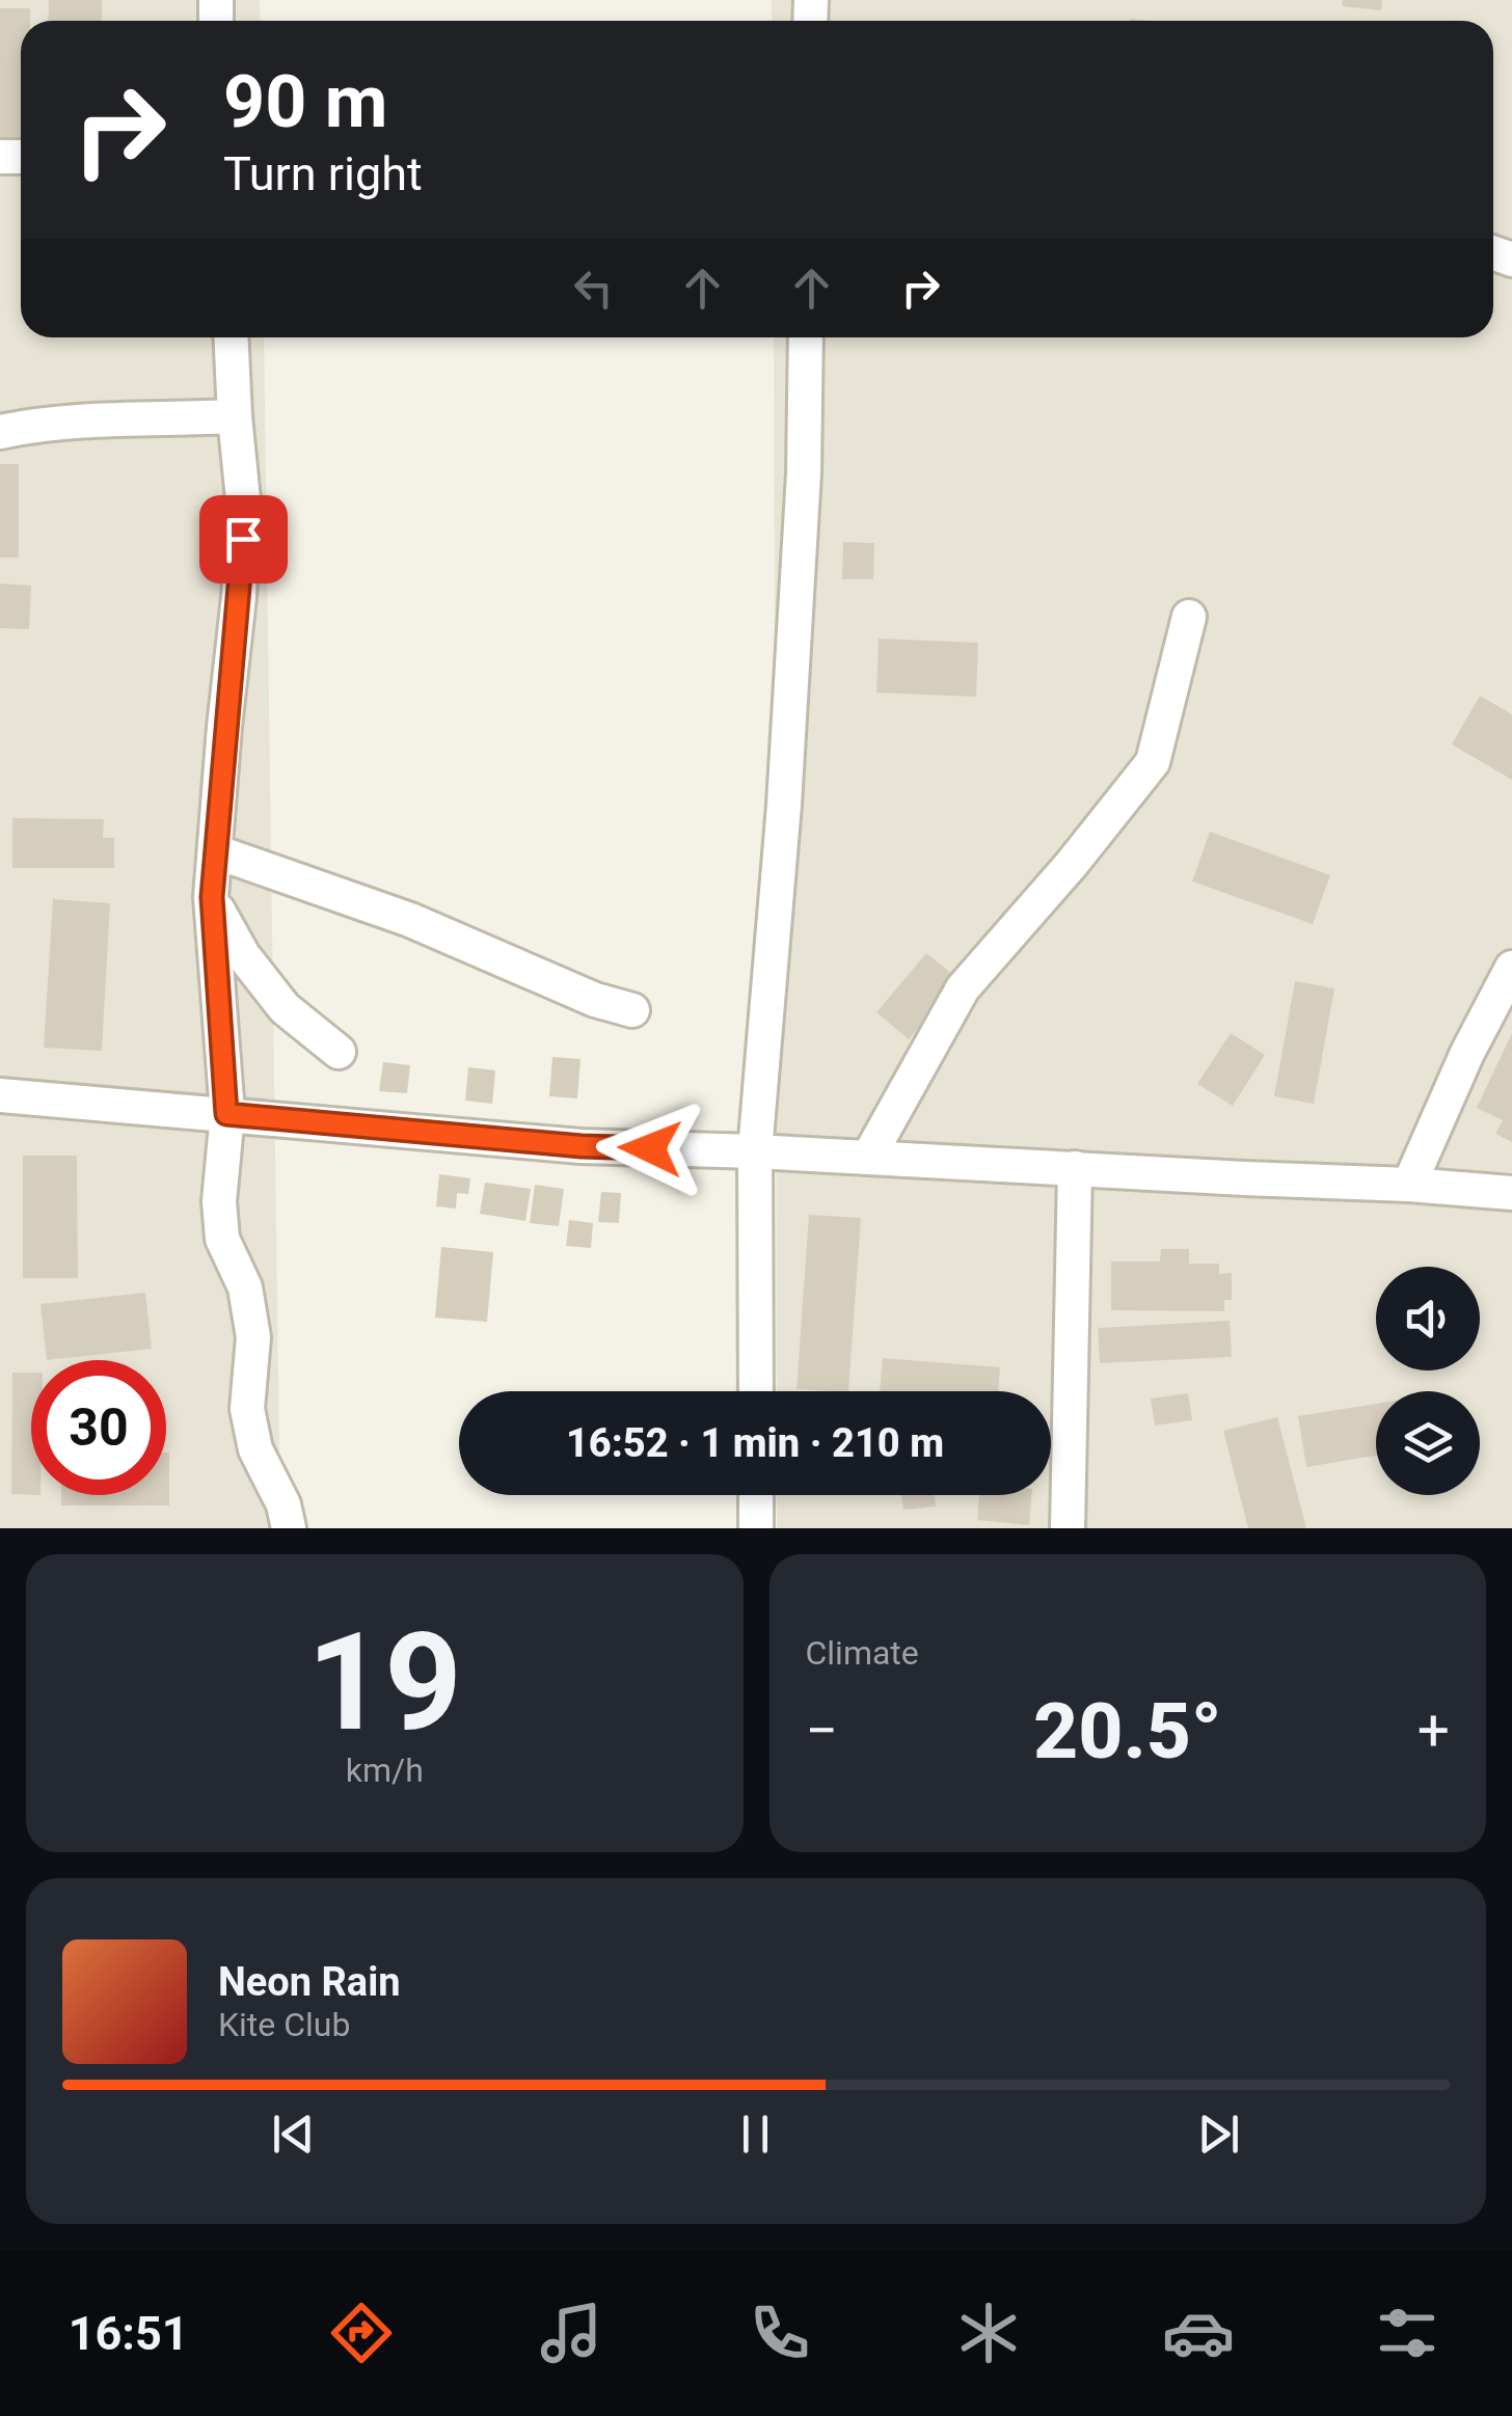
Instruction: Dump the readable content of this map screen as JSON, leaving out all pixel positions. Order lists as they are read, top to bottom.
{
  "page": {
    "turn": ["90 m", "Turn right"],
    "limit": "30",
    "trip": "16:52 · 1 min · 210 m",
    "tile": [
      ["19", "km/h"],
      "Climate"
    ],
    "heat": ["−", "20.5°", "+"],
    "song": ["Neon Rain", "Kite Club"],
    "tabs": "16:51"
  }
}
